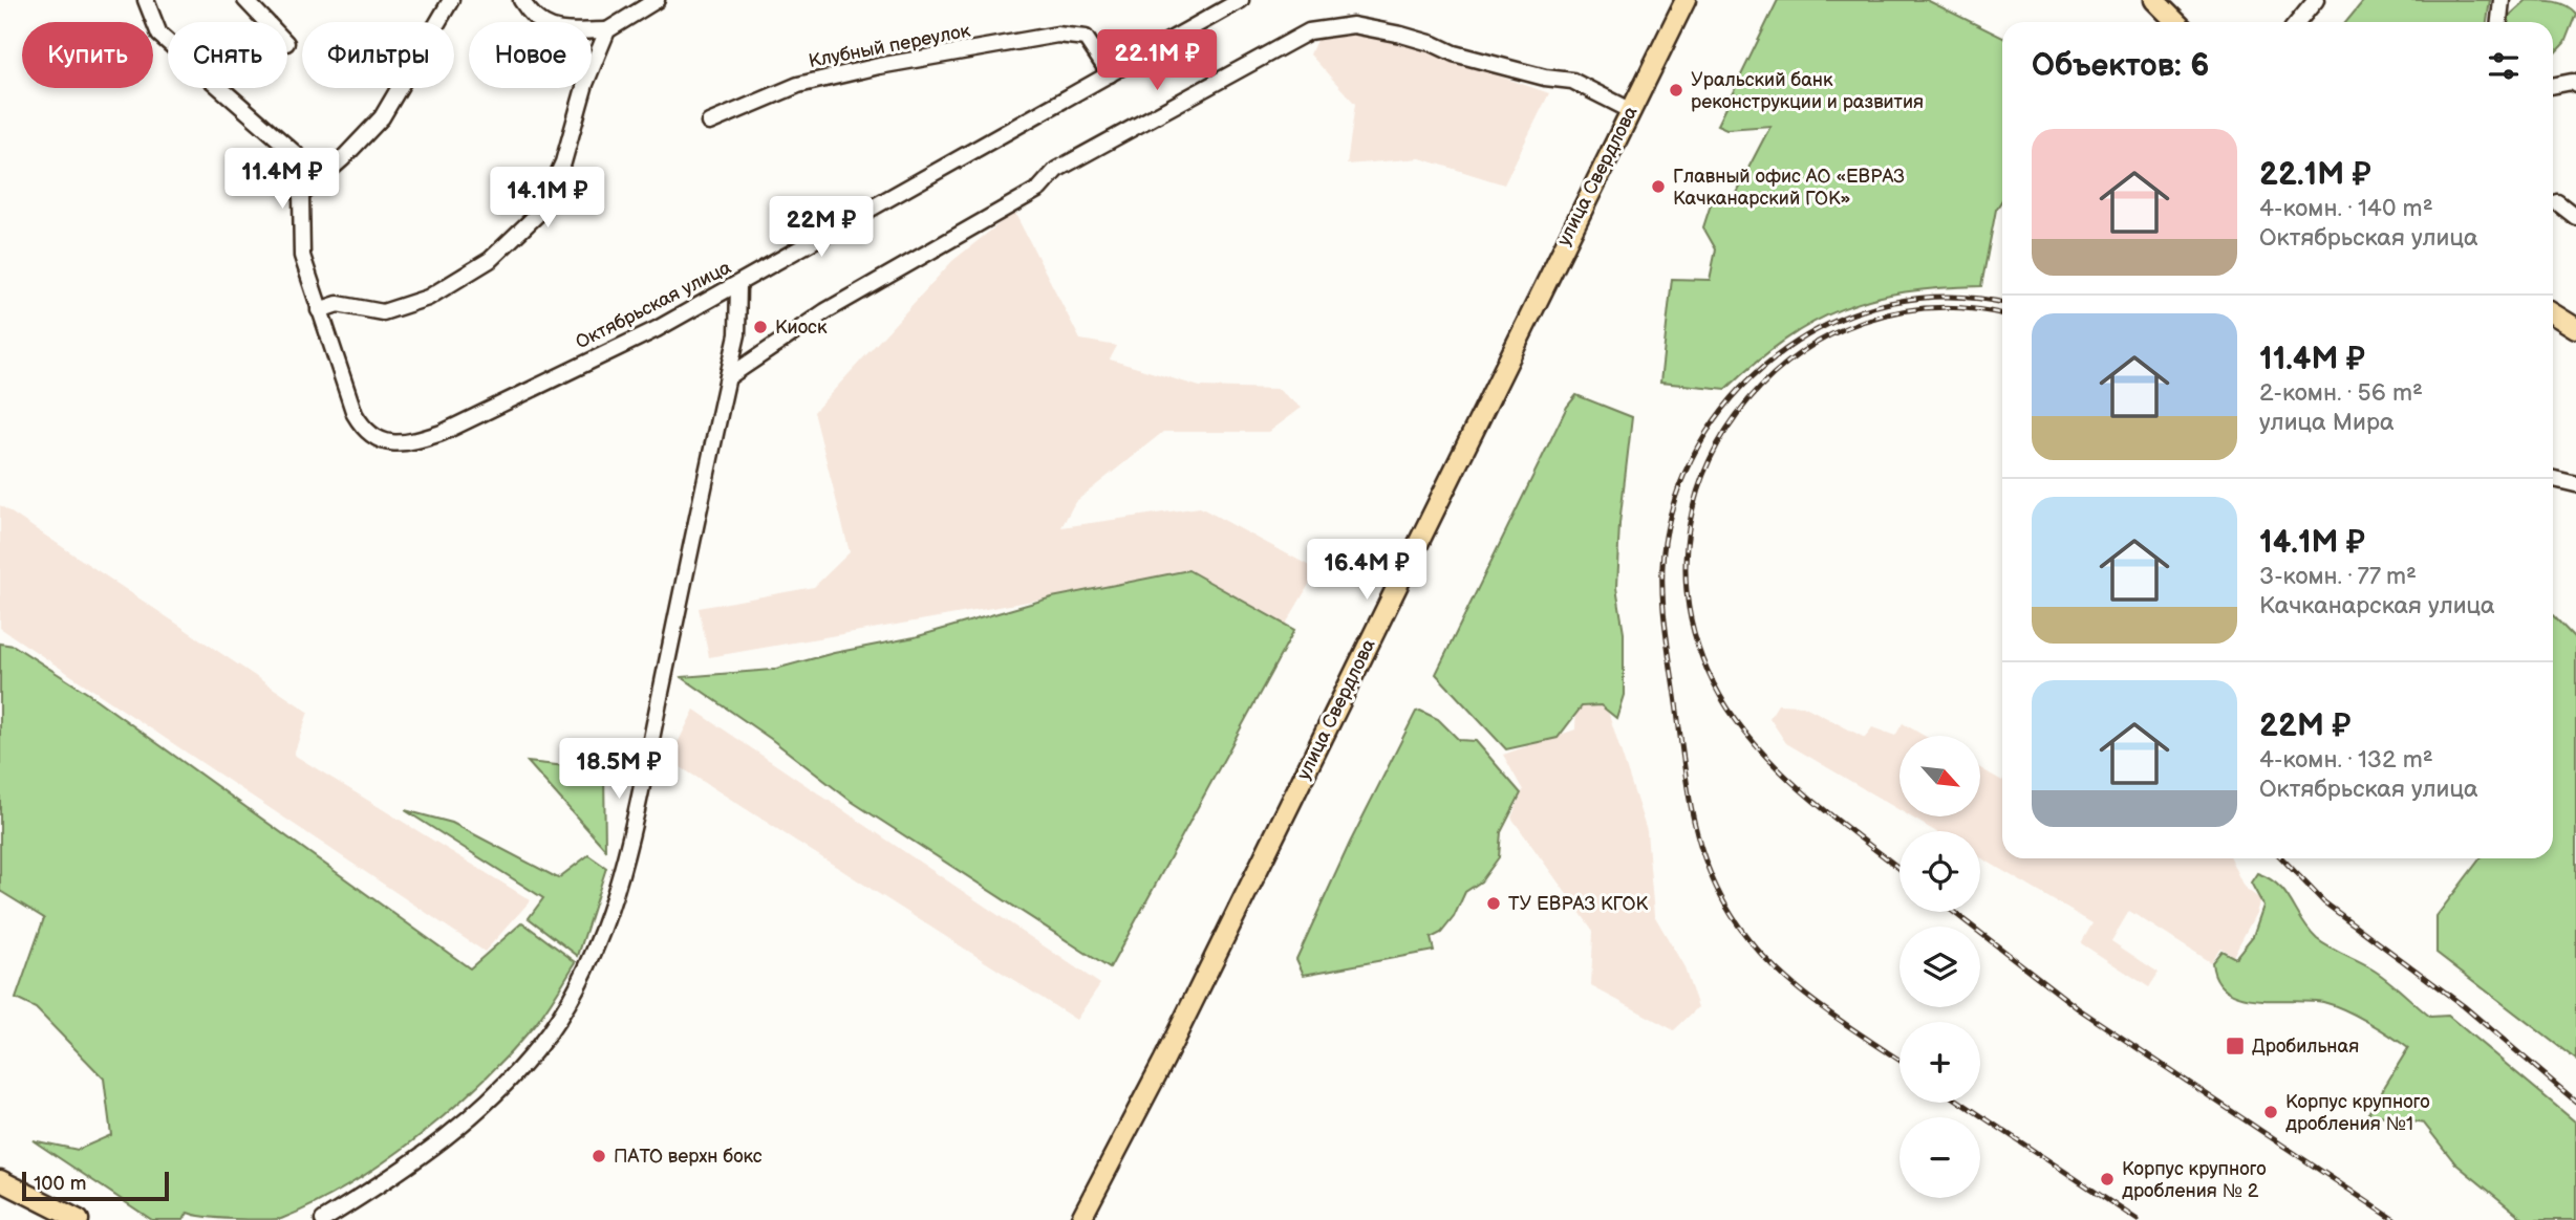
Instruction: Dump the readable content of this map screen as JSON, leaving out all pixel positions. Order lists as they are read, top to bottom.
{
  "streets": {
    "main road": ["улица Свердлова"],
    "street": ["Клубный переулок", "Октябрьская улица"]
  },
  "crossings": [
    ["Клубный переулок", "Октябрьская улица"]
  ],
  "places": {
    "other": [
      "Уральский банк реконструкции и развития",
      "Главный офис АО «ЕВРАЗ Качканарский ГОК»",
      "Киоск",
      "ТУ ЕВРАЗ КГОК",
      "Корпус крупного дробления №1",
      "ПАТО верхн бокс",
      "Корпус крупного дробления № 2"
    ],
    "transit": ["Дробильная"]
  },
  "scale_bar": "100 m",
  "north": "bottom right",
  "page": {
    "chip": [
      "Купить",
      "Снять",
      "Фильтры",
      "Новое"
    ],
    "heading": "Объектов: 6",
    "price": [
      "22.1M ₽",
      "11.4M ₽",
      "14.1M ₽",
      "22M ₽",
      "16.4M ₽",
      "18.5M ₽"
    ],
    "list": [
      {
        "name": "22.1M ₽",
        "note": "4-комн. · 140 m² · Октябрьская улица"
      },
      {
        "name": "11.4M ₽",
        "note": "2-комн. · 56 m² · улица Мира"
      },
      {
        "name": "14.1M ₽",
        "note": "3-комн. · 77 m² · Качканарская улица"
      },
      {
        "name": "22M ₽",
        "note": "4-комн. · 132 m² · Октябрьская улица"
      }
    ],
    "map_buttons": ["+", "−"],
    "scale": "100 m"
  }
}
